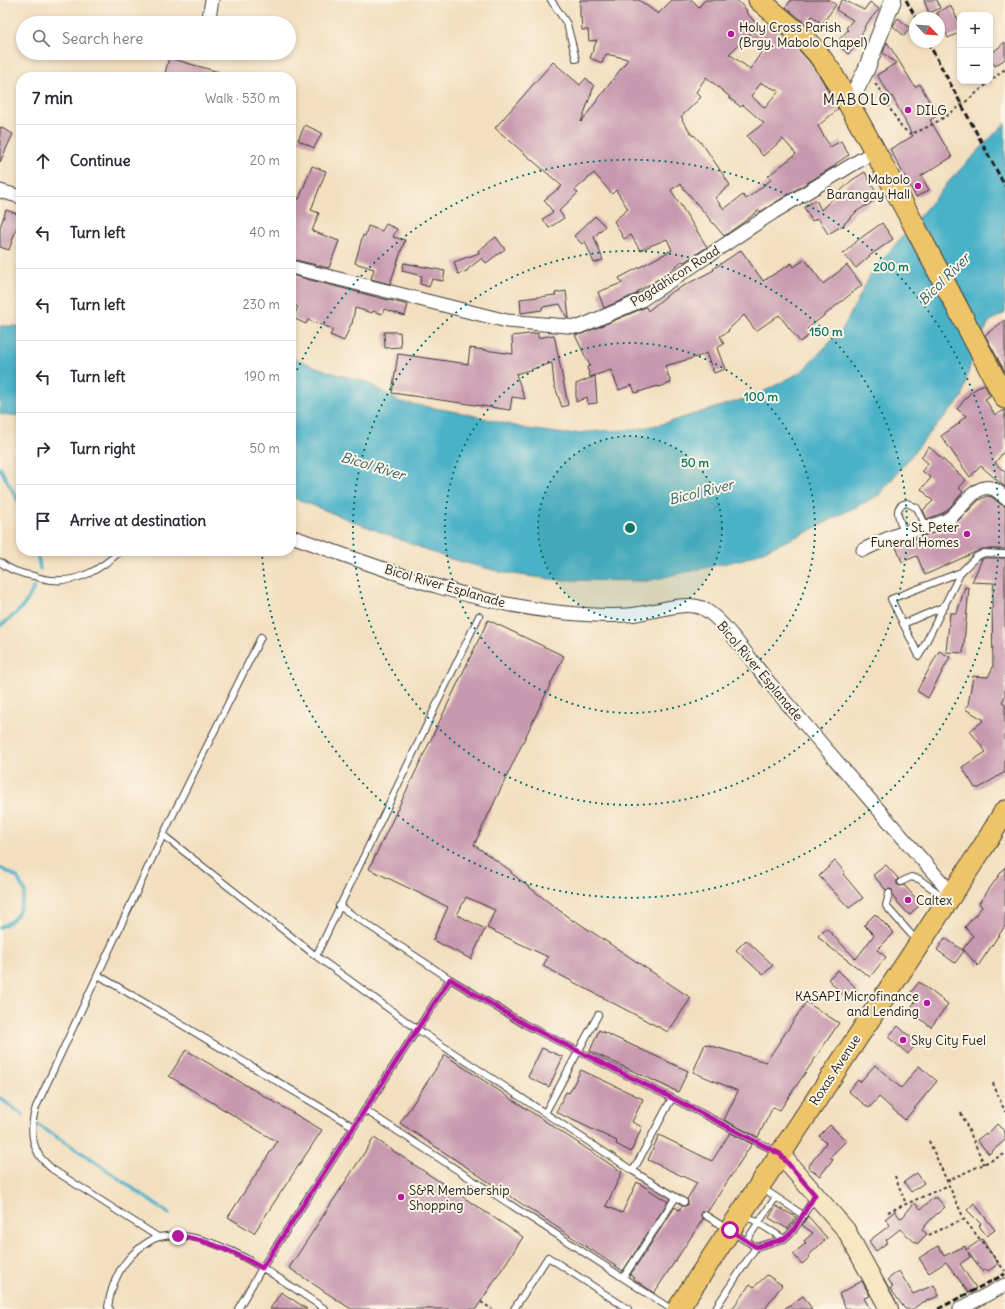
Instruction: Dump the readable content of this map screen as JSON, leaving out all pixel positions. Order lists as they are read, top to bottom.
{
  "streets": {
    "highway": ["Roxas Avenue"],
    "street": ["Pagdahicon Road", "Bicol River Esplanade"]
  },
  "crossings": [
    ["Bicol River Esplanade", "Roxas Avenue"]
  ],
  "districts": ["MABOLO"],
  "water": ["Bicol River"],
  "places": [
    "Holy Cross Parish (Brgy. Mabolo Chapel)",
    "DILG",
    "Mabolo Barangay Hall",
    "St. Peter Funeral Homes",
    "Caltex",
    "KASAPI Microfinance and Lending",
    "Sky City Fuel",
    "S&R Membership Shopping"
  ],
  "north": "bottom right",
  "page": {
    "map_buttons": ["+", "−"],
    "search": "Search here",
    "heading": ["7 min", "Walk · 530 m"],
    "list": [
      ["Continue", "20 m"],
      ["Turn left", "40 m"],
      ["Turn left", "230 m"],
      ["Turn left", "190 m"],
      ["Turn right", "50 m"],
      "Arrive at destination"
    ]
  },
  "rings": [
    "200 m",
    "150 m",
    "100 m",
    "50 m"
  ]
}
